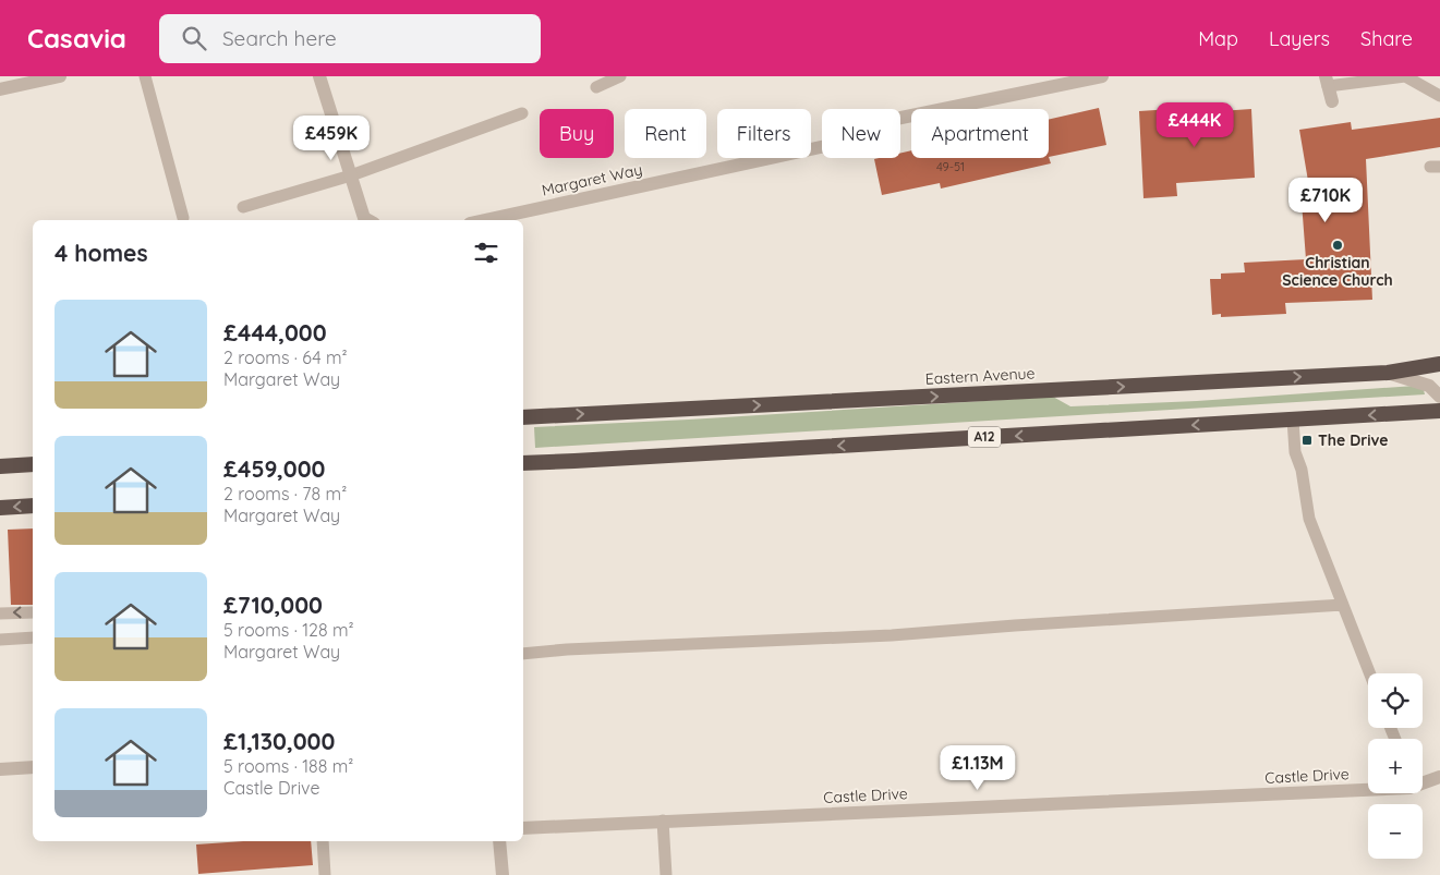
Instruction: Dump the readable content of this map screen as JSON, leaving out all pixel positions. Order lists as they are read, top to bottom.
{
  "streets": {
    "highway": ["Eastern Avenue", "A12"],
    "street": ["Margaret Way", "Castle Drive"]
  },
  "places": {
    "other": ["Christian Science Church"],
    "transit": ["The Drive"]
  },
  "house_numbers": ["49-51"],
  "page": {
    "header": "Casavia",
    "search": "Search here",
    "nav": ["Map", "Layers", "Share"],
    "price": [
      "£444K",
      "£459K",
      "£710K",
      "£1.13M"
    ],
    "chip": [
      "Buy",
      "Rent",
      "Filters",
      "New",
      "Apartment"
    ],
    "heading": "4 homes",
    "list": [
      {
        "name": "£444,000",
        "note": "2 rooms · 64 m² · Margaret Way"
      },
      {
        "name": "£459,000",
        "note": "2 rooms · 78 m² · Margaret Way"
      },
      {
        "name": "£710,000",
        "note": "5 rooms · 128 m² · Margaret Way"
      },
      {
        "name": "£1,130,000",
        "note": "5 rooms · 188 m² · Castle Drive"
      }
    ],
    "map_buttons": ["+", "−"]
  }
}
